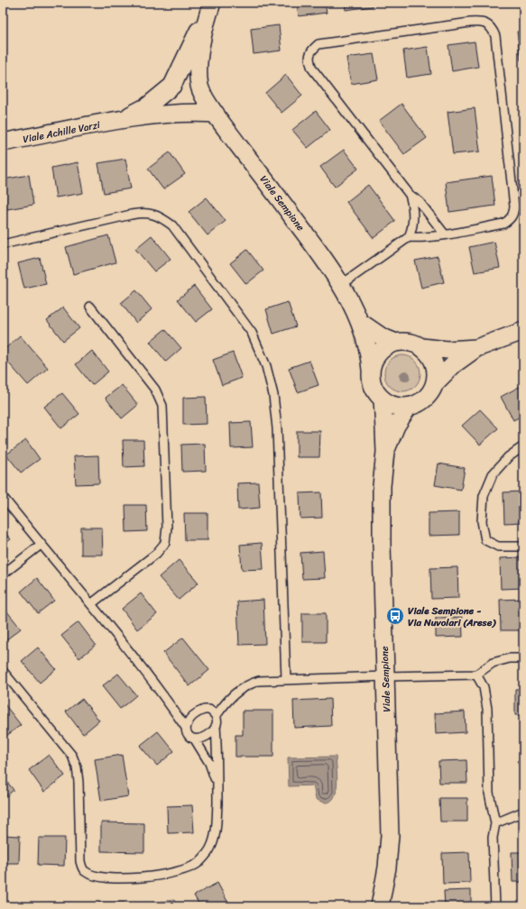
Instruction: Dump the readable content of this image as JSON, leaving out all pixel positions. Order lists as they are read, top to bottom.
{
  "streets": {
    "street": ["Viale Achille Varzi", "Viale Sempione"]
  },
  "crossings": [
    ["Viale Achille Varzi", "Viale Sempione"]
  ],
  "places": {
    "bus stop": ["Viale Sempione - Via Nuvolari (Arese)"]
  }
}
